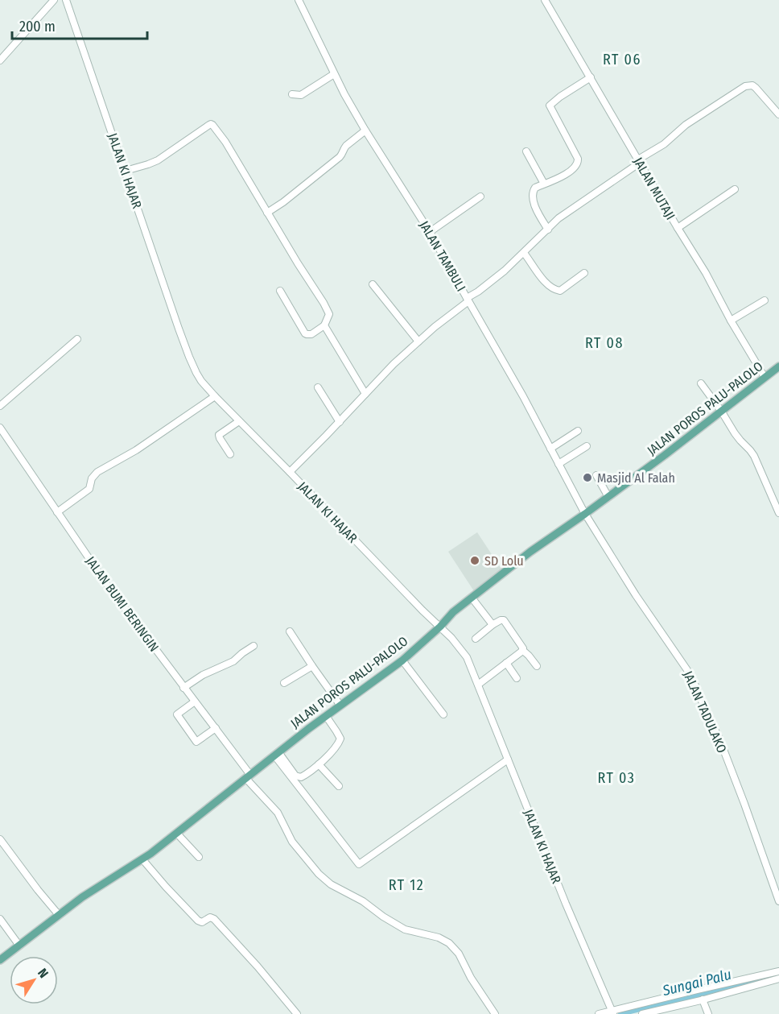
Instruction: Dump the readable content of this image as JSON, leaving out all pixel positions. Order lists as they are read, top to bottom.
{
  "streets": {
    "main road": ["JALAN POROS PALU-PALOLO"],
    "street": [
      "JALAN KI HAJAR",
      "JALAN MUTAJI",
      "JALAN TAMBULI",
      "JALAN BUMI BERINGIN",
      "JALAN TADULAKO"
    ]
  },
  "crossings": [
    ["JALAN KI HAJAR", "JALAN POROS PALU-PALOLO"],
    ["JALAN MUTAJI", "JALAN POROS PALU-PALOLO"],
    ["JALAN TAMBULI", "JALAN POROS PALU-PALOLO"],
    ["JALAN TAMBULI", "JALAN TADULAKO"],
    ["JALAN POROS PALU-PALOLO", "JALAN BUMI BERINGIN"],
    ["JALAN POROS PALU-PALOLO", "JALAN TADULAKO"]
  ],
  "districts": [
    "RT 06",
    "RT 08",
    "RT 03",
    "RT 12"
  ],
  "water": ["Sungai Palu"],
  "places": ["Masjid Al Falah", "SD Lolu"],
  "scale_bar": "200 m",
  "north": "top right"
}
